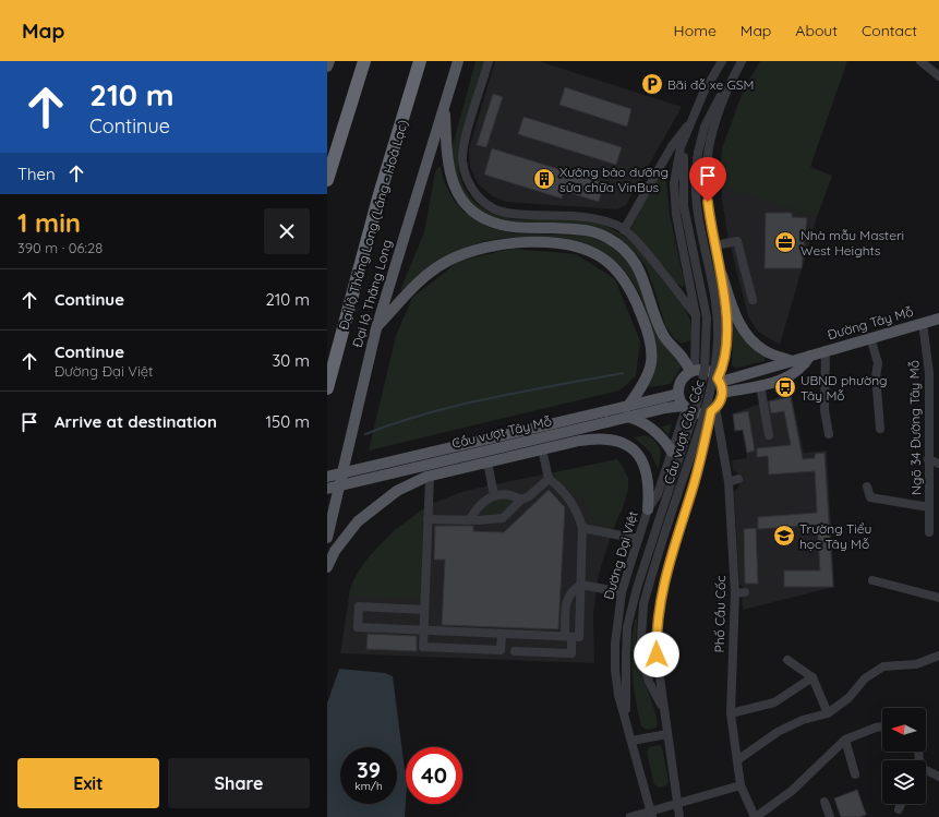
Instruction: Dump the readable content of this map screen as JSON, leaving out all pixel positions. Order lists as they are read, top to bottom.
{
  "streets": {
    "highway": ["Đại lộ Thăng Long (Láng - Hoà Lạc)"],
    "main road": ["Đại lộ Thăng Long", "Đường Tây Mỗ", "Cầu vượt Tây Mỗ"],
    "street": [
      "Ngõ 34 Đường Tây Mỗ",
      "Cầu vượt Cầu Cốc",
      "Đường Đại Việt",
      "Phố Cầu Cốc"
    ]
  },
  "crossings": [
    ["Đường Tây Mỗ", "Ngõ 34 Đường Tây Mỗ"],
    ["Đường Tây Mỗ", "Cầu vượt Tây Mỗ"],
    ["Đường Tây Mỗ", "Đường Đại Việt"],
    ["Đường Tây Mỗ", "Phố Cầu Cốc"],
    ["Cầu vượt Tây Mỗ", "Đường Đại Việt"],
    ["Cầu vượt Tây Mỗ", "Phố Cầu Cốc"],
    ["Cầu vượt Cầu Cốc", "Đường Đại Việt"],
    ["Đường Đại Việt", "Phố Cầu Cốc"]
  ],
  "places": {
    "parking": ["Bãi đỗ xe GSM"],
    "building": ["Xưởng bảo dưỡng sửa chữa VinBus"],
    "office": ["Nhà mẫu Masteri West Heights"],
    "bus stop": ["UBND phường Tây Mỗ"],
    "school or university": ["Trường Tiểu học Tây Mỗ"]
  },
  "north": "left",
  "page": {
    "header": "Map",
    "nav": [
      "Home",
      "Map",
      "About",
      "Contact"
    ],
    "turn": ["210 m", "Continue"],
    "then": "Then",
    "heading": ["1 min", "390 m · 06:28"],
    "list": [
      {
        "name": "Continue",
        "value": "210 m"
      },
      {
        "name": "Continue",
        "note": "Đường Đại Việt",
        "value": "30 m"
      },
      {
        "name": "Arrive at destination",
        "value": "150 m"
      }
    ],
    "speed": "39 km/h",
    "limit": "40",
    "buttons": ["Exit", "Share"]
  }
}
